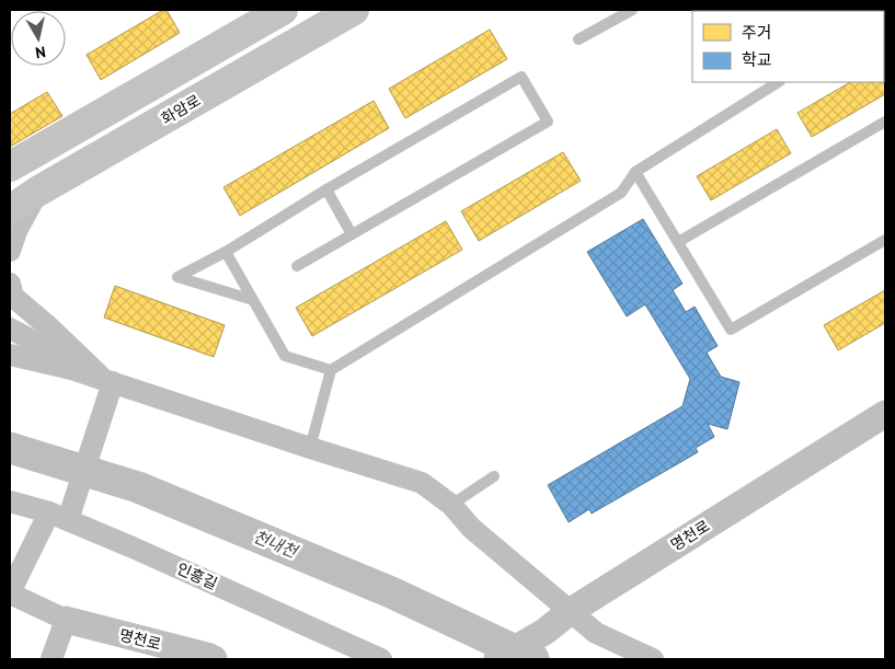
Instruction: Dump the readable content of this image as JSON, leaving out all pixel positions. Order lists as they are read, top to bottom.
{
  "streets": {
    "main road": ["화암로"],
    "street": ["명천로", "인흥길"]
  },
  "water": ["천내천"],
  "legend": ["주거", "학교"],
  "north": "bottom"
}
